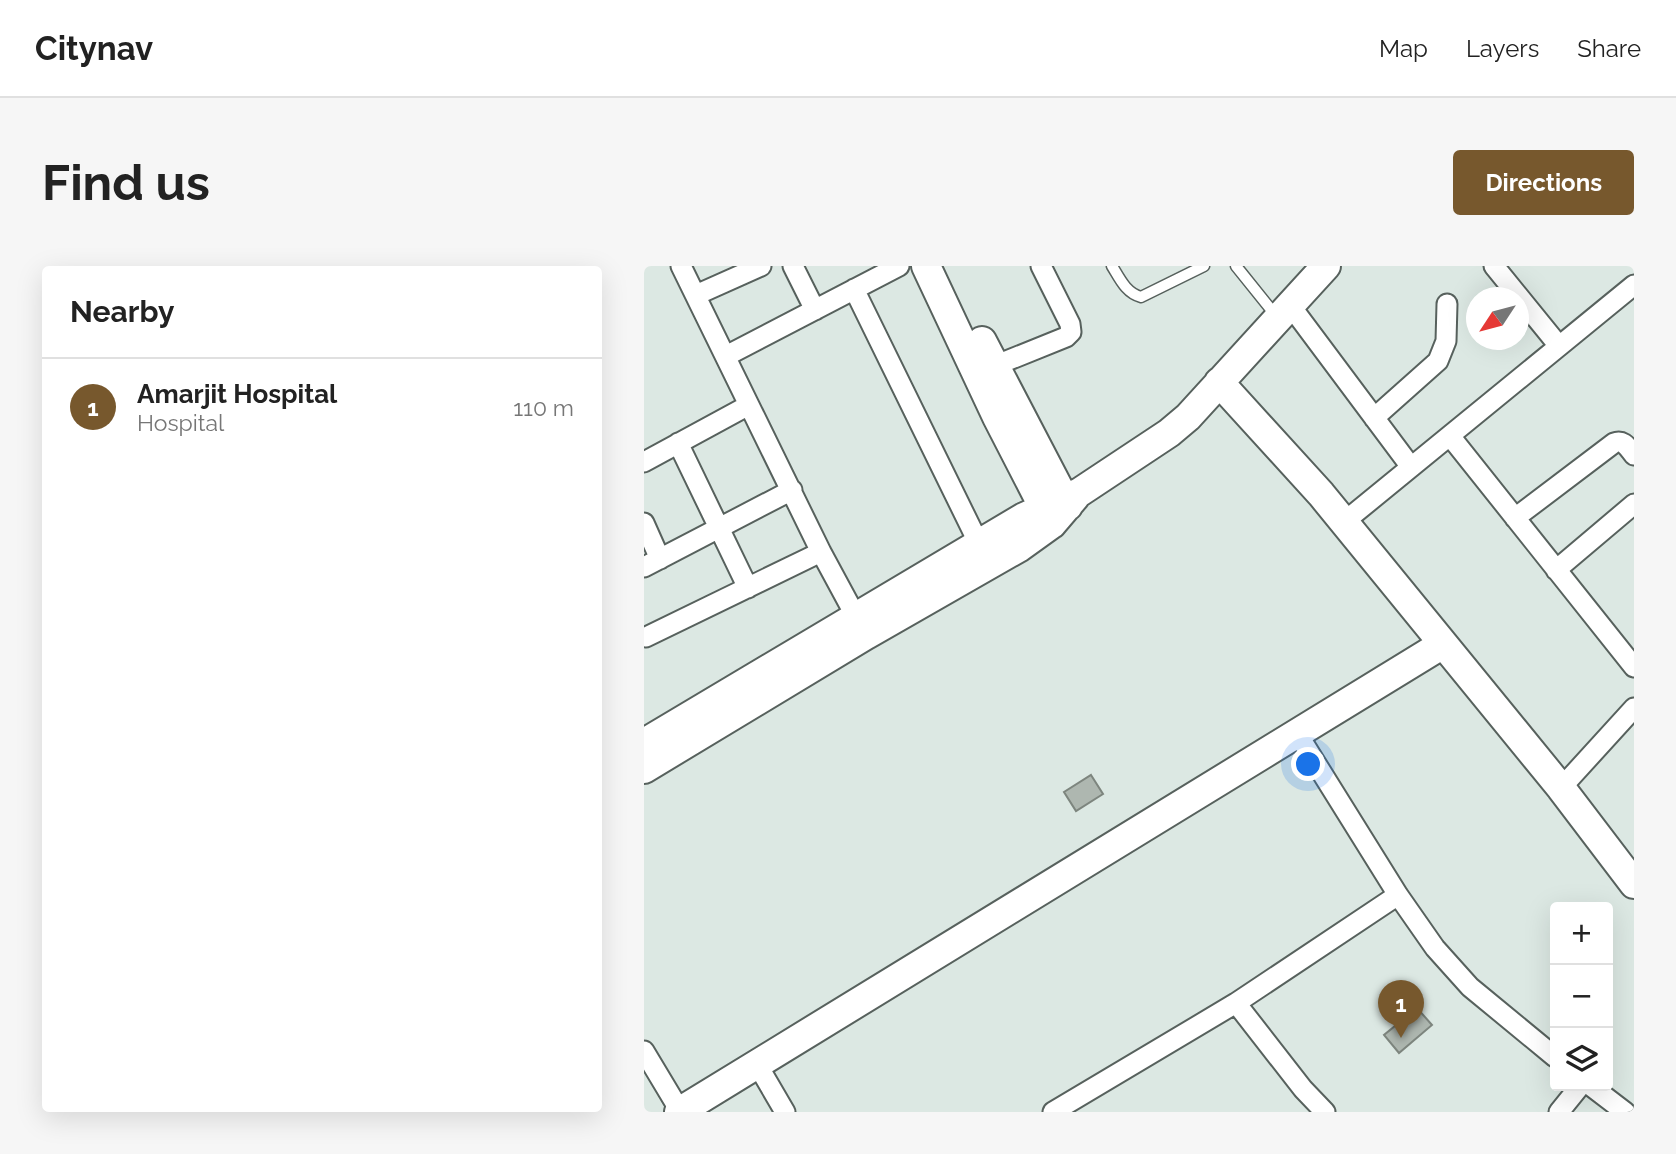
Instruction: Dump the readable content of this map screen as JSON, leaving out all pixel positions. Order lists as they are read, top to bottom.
{
  "north": "bottom left",
  "page": {
    "header": "Citynav",
    "nav": ["Map", "Layers", "Share"],
    "buttons": "Directions",
    "title": "Find us",
    "heading": "Nearby",
    "list": [
      {
        "mark": "1",
        "name": "Amarjit Hospital",
        "note": "Hospital",
        "value": "110 m"
      }
    ],
    "map_buttons": ["+", "−"],
    "pins": "1"
  }
}
